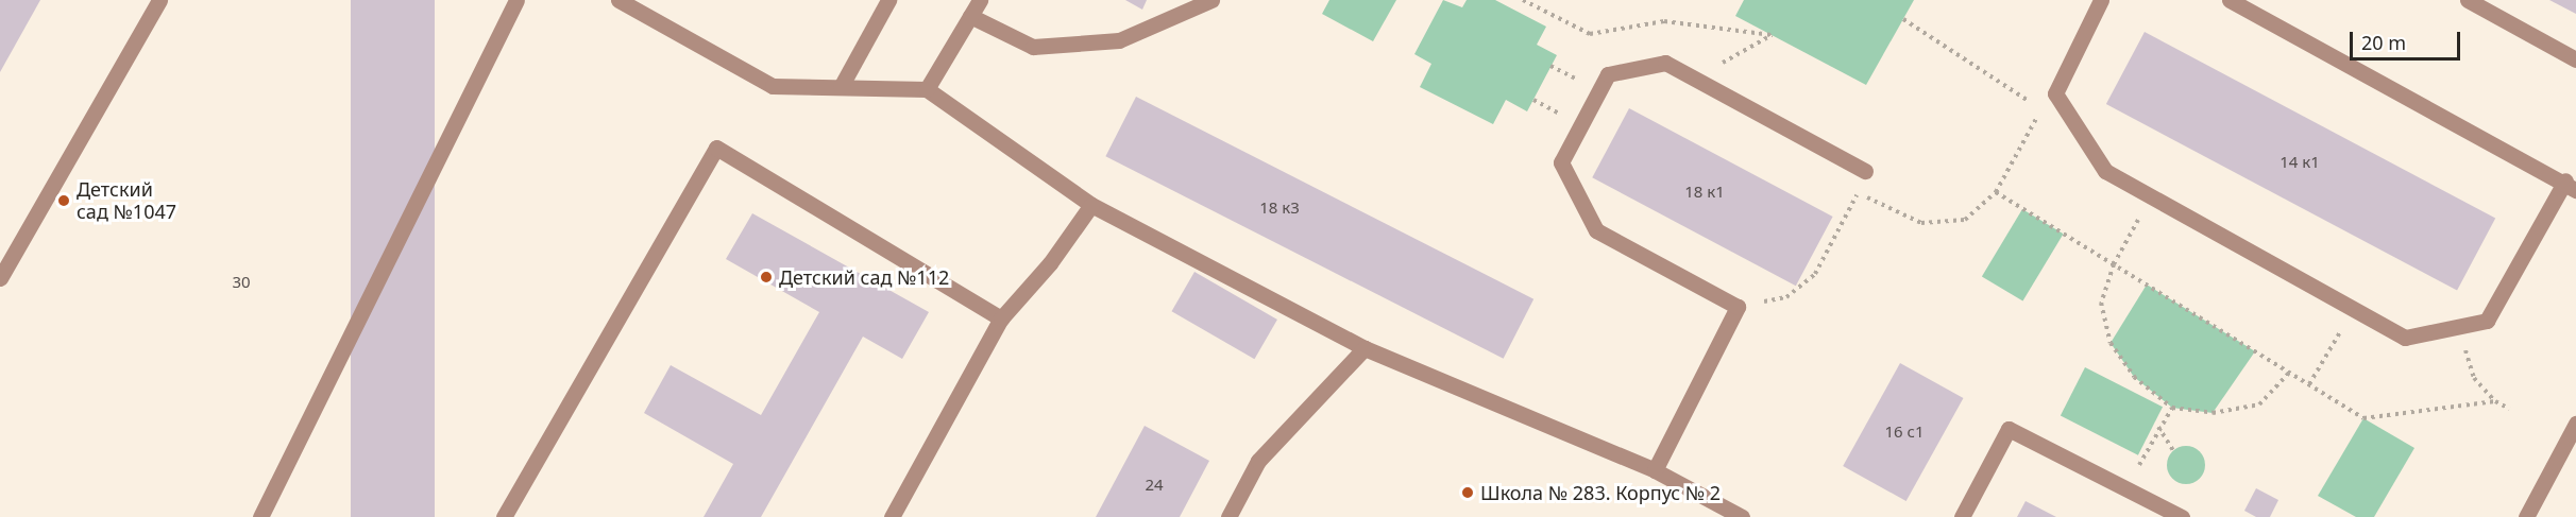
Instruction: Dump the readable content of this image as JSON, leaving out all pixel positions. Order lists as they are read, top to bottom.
{
  "places": ["Детский сад №1047", "Детский сад №112", "Школа № 283. Корпус № 2"],
  "house_numbers": [
    "14 к1",
    "18 к1",
    "18 к3",
    "30",
    "16 с1",
    "24"
  ],
  "scale_bar": "20 m"
}
